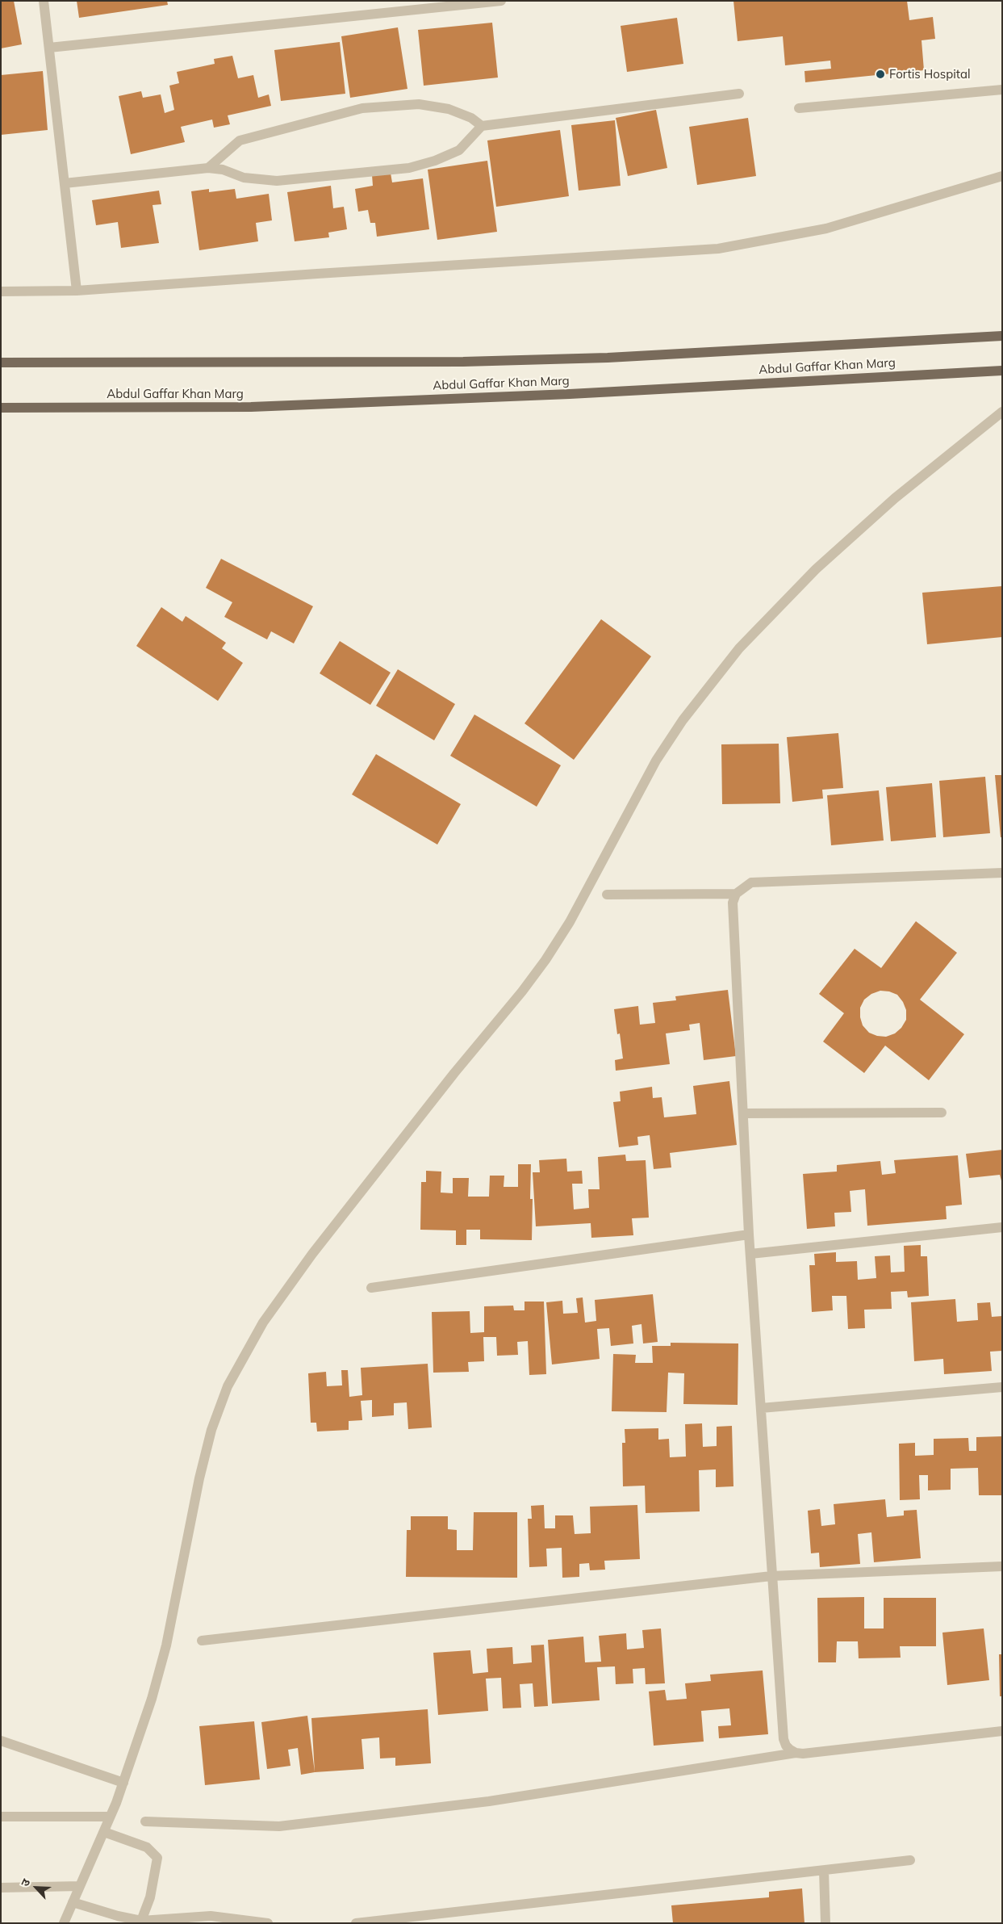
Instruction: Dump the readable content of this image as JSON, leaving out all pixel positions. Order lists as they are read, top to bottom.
{
  "streets": {
    "main road": ["Abdul Gaffar Khan Marg"]
  },
  "places": ["Fortis Hospital"],
  "north": "top left"
}
